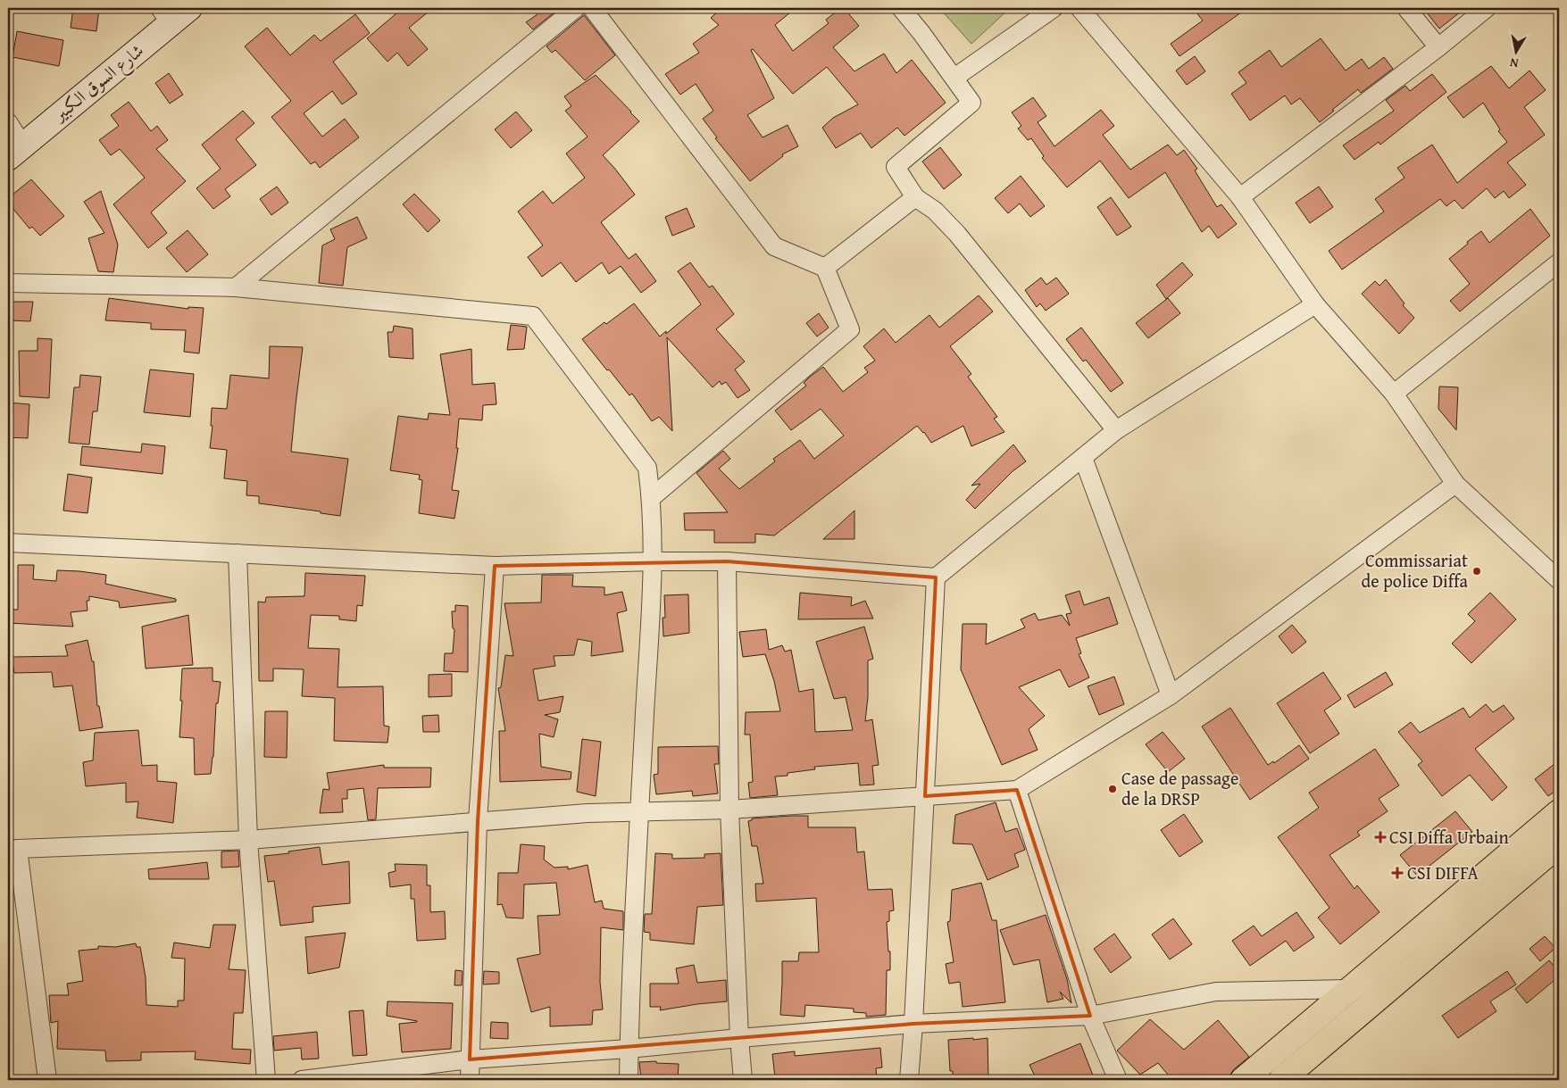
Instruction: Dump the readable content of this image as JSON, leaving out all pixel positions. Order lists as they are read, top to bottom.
{
  "streets": {
    "street": ["شارع السوق الكبير"]
  },
  "places": {
    "other": ["Commissariat de police Diffa", "Case de passage de la DRSP"],
    "health": ["CSI Diffa Urbain", "CSI DIFFA"]
  },
  "north": "bottom"
}
